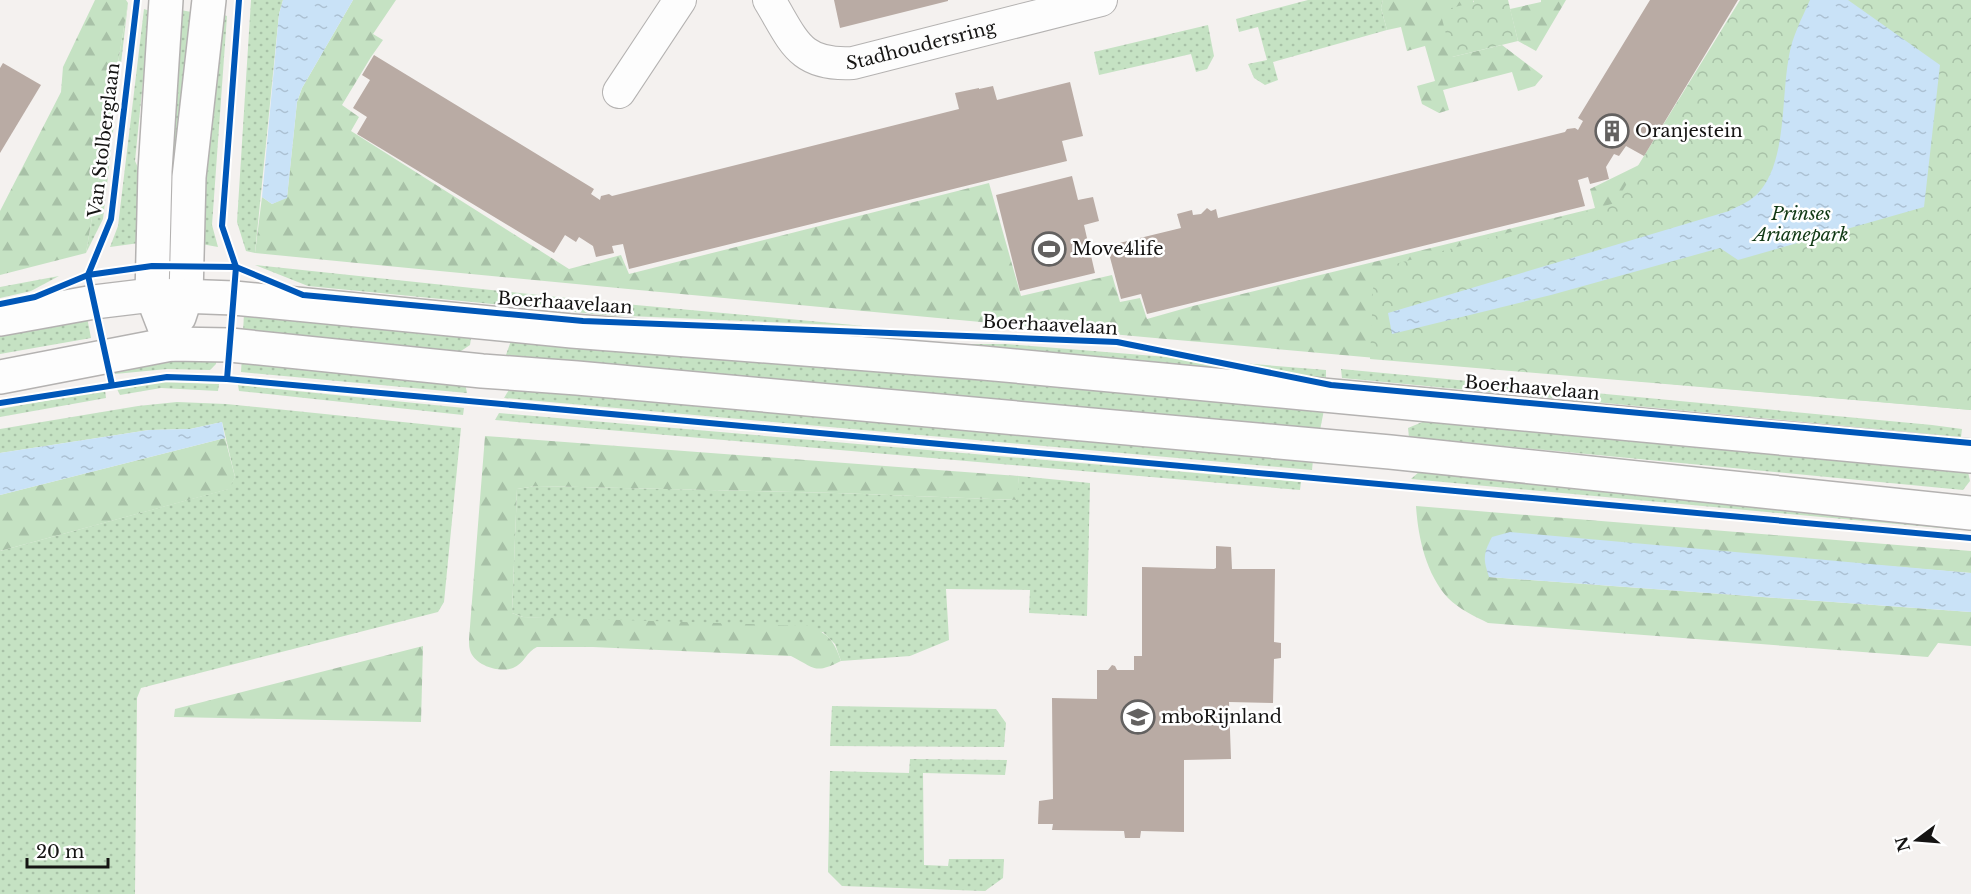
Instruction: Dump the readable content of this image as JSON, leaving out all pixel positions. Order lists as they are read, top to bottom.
{
  "streets": {
    "street": ["Stadhoudersring", "Boerhaavelaan"],
    "cycle path": ["Van Stolberglaan"]
  },
  "parks": ["Prinses Arianepark"],
  "places": {
    "building": ["Oranjestein"],
    "sports": ["Move4life"],
    "school or university": ["mboRijnland"]
  },
  "scale_bar": "20 m",
  "north": "left"
}
